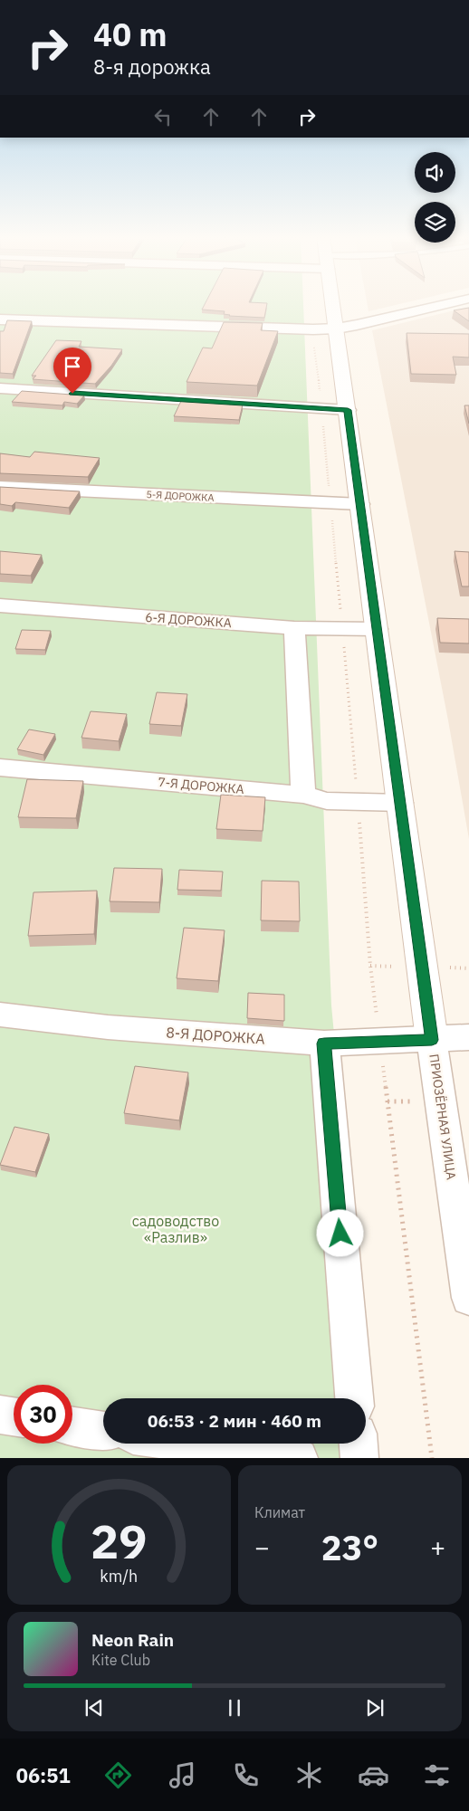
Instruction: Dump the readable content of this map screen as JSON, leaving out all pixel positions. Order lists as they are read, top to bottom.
{
  "streets": {
    "street": [
      "5-Я ДОРОЖКА",
      "6-Я ДОРОЖКА",
      "7-Я ДОРОЖКА",
      "8-Я ДОРОЖКА",
      "ПРИОЗЁРНАЯ УЛИЦА"
    ]
  },
  "crossings": [
    ["5-Я ДОРОЖКА", "ПРИОЗЁРНАЯ УЛИЦА"],
    ["6-Я ДОРОЖКА", "ПРИОЗЁРНАЯ УЛИЦА"],
    ["7-Я ДОРОЖКА", "ПРИОЗЁРНАЯ УЛИЦА"],
    ["8-Я ДОРОЖКА", "ПРИОЗЁРНАЯ УЛИЦА"]
  ],
  "parks": ["садоводство «Разлив»"],
  "page": {
    "turn": ["40 m", "8-я дорожка"],
    "limit": "30",
    "trip": "06:53 · 2 мин · 460 m",
    "tile": "Климат",
    "heat": ["−", "23°", "+"],
    "song": ["Neon Rain", "Kite Club"],
    "tabs": "06:51",
    "gauge": ["29", "km/h"]
  }
}
